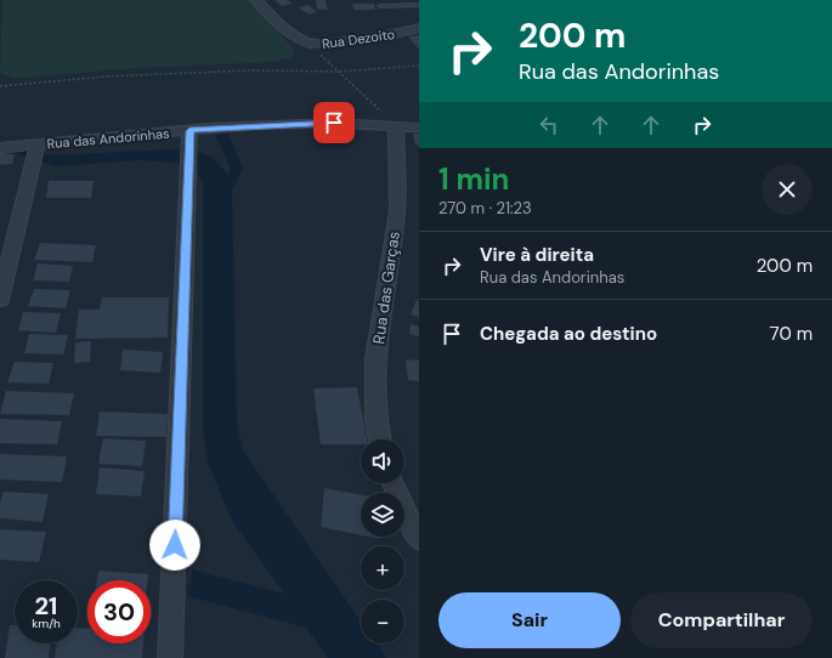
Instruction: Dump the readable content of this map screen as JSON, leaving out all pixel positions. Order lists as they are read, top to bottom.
{
  "streets": {
    "street": ["Rua Dezoito", "Rua das Andorinhas", "Rua das Garças"]
  },
  "crossings": [
    ["Rua das Andorinhas", "Rua das Garças"]
  ],
  "page": {
    "turn": ["200 m", "Rua das Andorinhas"],
    "heading": ["1 min", "270 m · 21:23"],
    "list": [
      {
        "name": "Vire à direita",
        "note": "Rua das Andorinhas",
        "value": "200 m"
      },
      {
        "name": "Chegada ao destino",
        "value": "70 m"
      }
    ],
    "map_buttons": ["+", "−"],
    "speed": "21 km/h",
    "limit": "30",
    "buttons": ["Sair", "Compartilhar"]
  }
}
